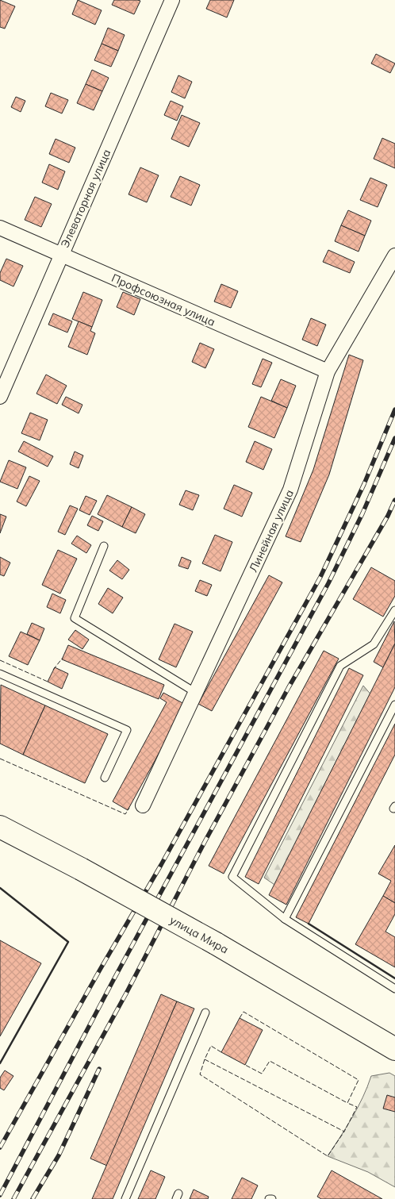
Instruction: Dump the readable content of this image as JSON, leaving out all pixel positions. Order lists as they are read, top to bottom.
{
  "streets": {
    "main road": ["улица Мира"],
    "street": ["Элеваторная улица", "Профсоюзная улица", "Линейная улица"]
  },
  "crossings": [
    ["Элеваторная улица", "Профсоюзная улица"],
    ["Профсоюзная улица", "Линейная улица"]
  ]
}
